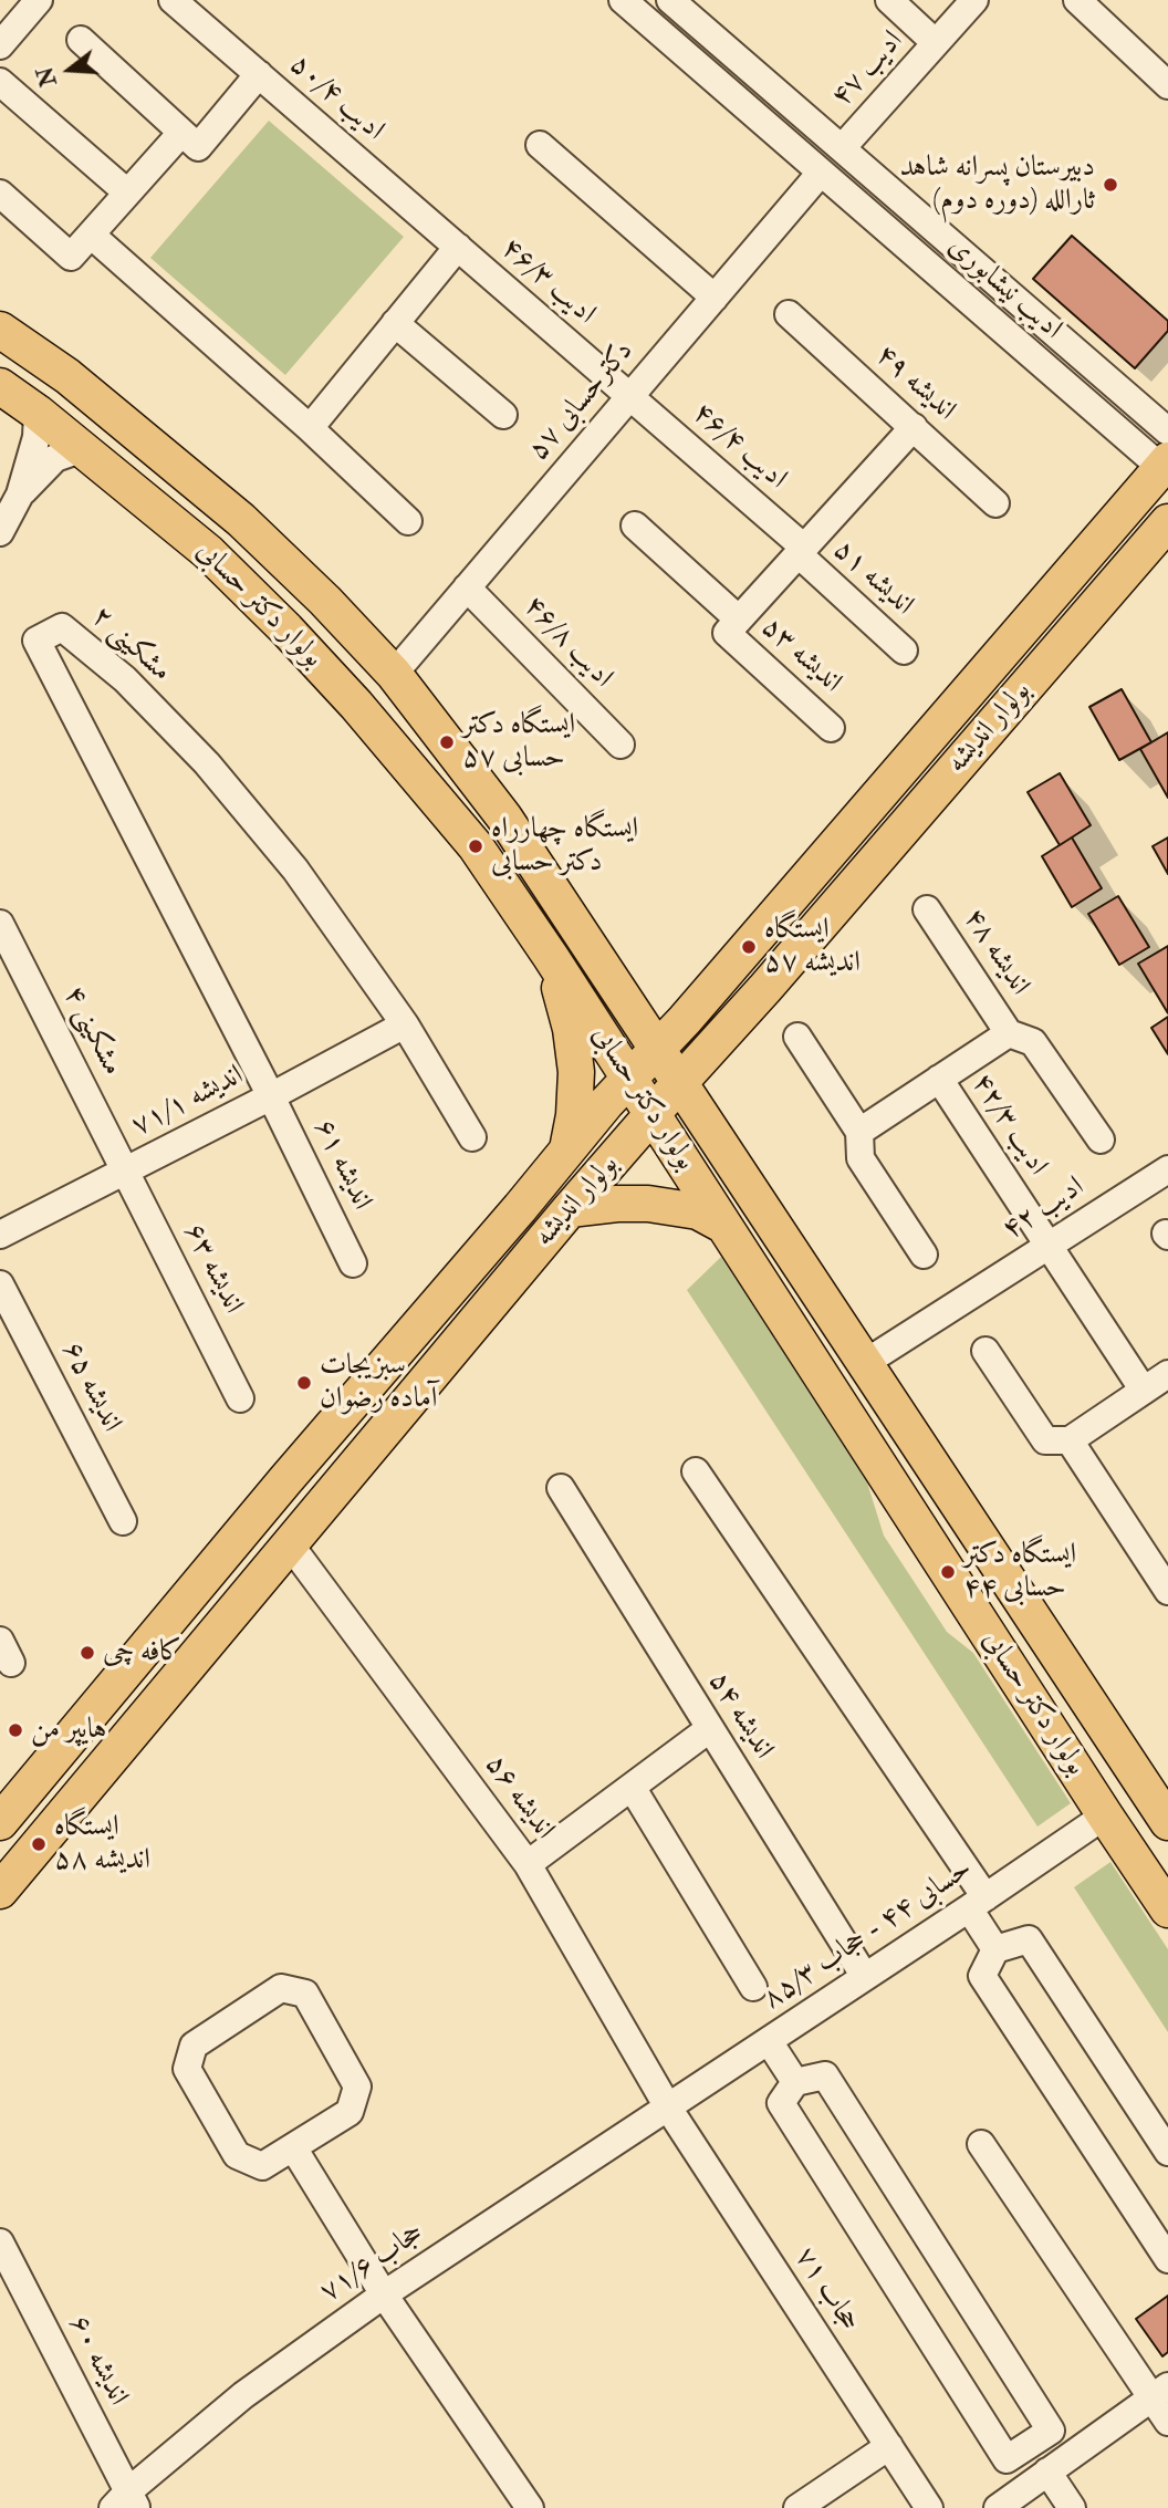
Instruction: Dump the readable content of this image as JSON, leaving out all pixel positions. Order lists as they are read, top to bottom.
{
  "streets": {
    "main road": ["بولوار دکتر حسابی", "بولوار اندیشه"],
    "street": [
      "ادیب ۴۷",
      "ادیب ۵۰/۴",
      "ادیب ۴۶/۳",
      "ادیب نیشابوری",
      "اندیشه ۴۹",
      "دکترحسابی ۵۷",
      "ادیب ۴۶/۴",
      "اندیشه ۵۱",
      "ادیب ۴۶/۸",
      "مشکینی ۲",
      "اندیشه ۵۳",
      "اندیشه ۴۸",
      "مشکینی ۴",
      "اندیشه ۷۱/۱",
      "ادیب ۴۲/۳",
      "اندیشه ۶۱",
      "ادیب ۴۲",
      "اندیشه ۶۳",
      "اندیشه ۶۵",
      "اندیشه ۵۴",
      "اندیشه ۵۶",
      "حسابی ۴۴ - حجاب ۸۵/۳",
      "حجاب ۷۱/۶",
      "حجاب ۷۱",
      "اندیشه ۶۰"
    ]
  },
  "crossings": [
    ["ادیب ۴۷", "ادیب نیشابوری"],
    ["ادیب ۵۰/۴", "ادیب ۴۶/۳"],
    ["ادیب ۴۶/۳", "دکترحسابی ۵۷"],
    ["ادیب ۴۶/۳", "ادیب ۴۶/۴"],
    ["ادیب نیشابوری", "دکترحسابی ۵۷"],
    ["ادیب نیشابوری", "بولوار اندیشه"],
    ["دکترحسابی ۵۷", "ادیب ۴۶/۴"],
    ["دکترحسابی ۵۷", "بولوار دکتر حسابی"],
    ["دکترحسابی ۵۷", "ادیب ۴۶/۸"],
    ["ادیب ۴۶/۴", "اندیشه ۵۱"],
    ["بولوار دکتر حسابی", "بولوار اندیشه"],
    ["بولوار دکتر حسابی", "ادیب ۴۲"],
    ["بولوار دکتر حسابی", "حسابی ۴۴ - حجاب ۸۵/۳"],
    ["مشکینی ۲", "اندیشه ۷۱/۱"],
    ["مشکینی ۲", "اندیشه ۶۱"],
    ["بولوار اندیشه", "اندیشه ۵۶"],
    ["مشکینی ۴", "اندیشه ۷۱/۱"],
    ["مشکینی ۴", "اندیشه ۶۳"],
    ["اندیشه ۷۱/۱", "اندیشه ۶۱"],
    ["اندیشه ۷۱/۱", "اندیشه ۶۳"],
    ["ادیب ۴۲/۳", "ادیب ۴۲"],
    ["اندیشه ۵۴", "حسابی ۴۴ - حجاب ۸۵/۳"],
    ["اندیشه ۵۶", "حسابی ۴۴ - حجاب ۸۵/۳"],
    ["اندیشه ۵۶", "حجاب ۷۱/۶"],
    ["اندیشه ۵۶", "حجاب ۷۱"],
    ["حسابی ۴۴ - حجاب ۸۵/۳", "حجاب ۷۱/۶"],
    ["حسابی ۴۴ - حجاب ۸۵/۳", "حجاب ۷۱"],
    ["حجاب ۷۱/۶", "حجاب ۷۱"],
    ["حجاب ۷۱/۶", "اندیشه ۶۰"]
  ],
  "places": [
    "دبیرستان پسرانه شاهد ثارالله (دوره دوم)",
    "ایستگاه دکتر حسابی ۵۷",
    "ایستگاه چهارراه دکتر حسابی",
    "ایستگاه اندیشه ۵۷",
    "سبزیجات آماده رضوان",
    "ایستگاه دکتر حسابی ۴۴",
    "کافه چی",
    "هایپر من",
    "ایستگاه اندیشه ۵۸"
  ],
  "north": "left"
}
